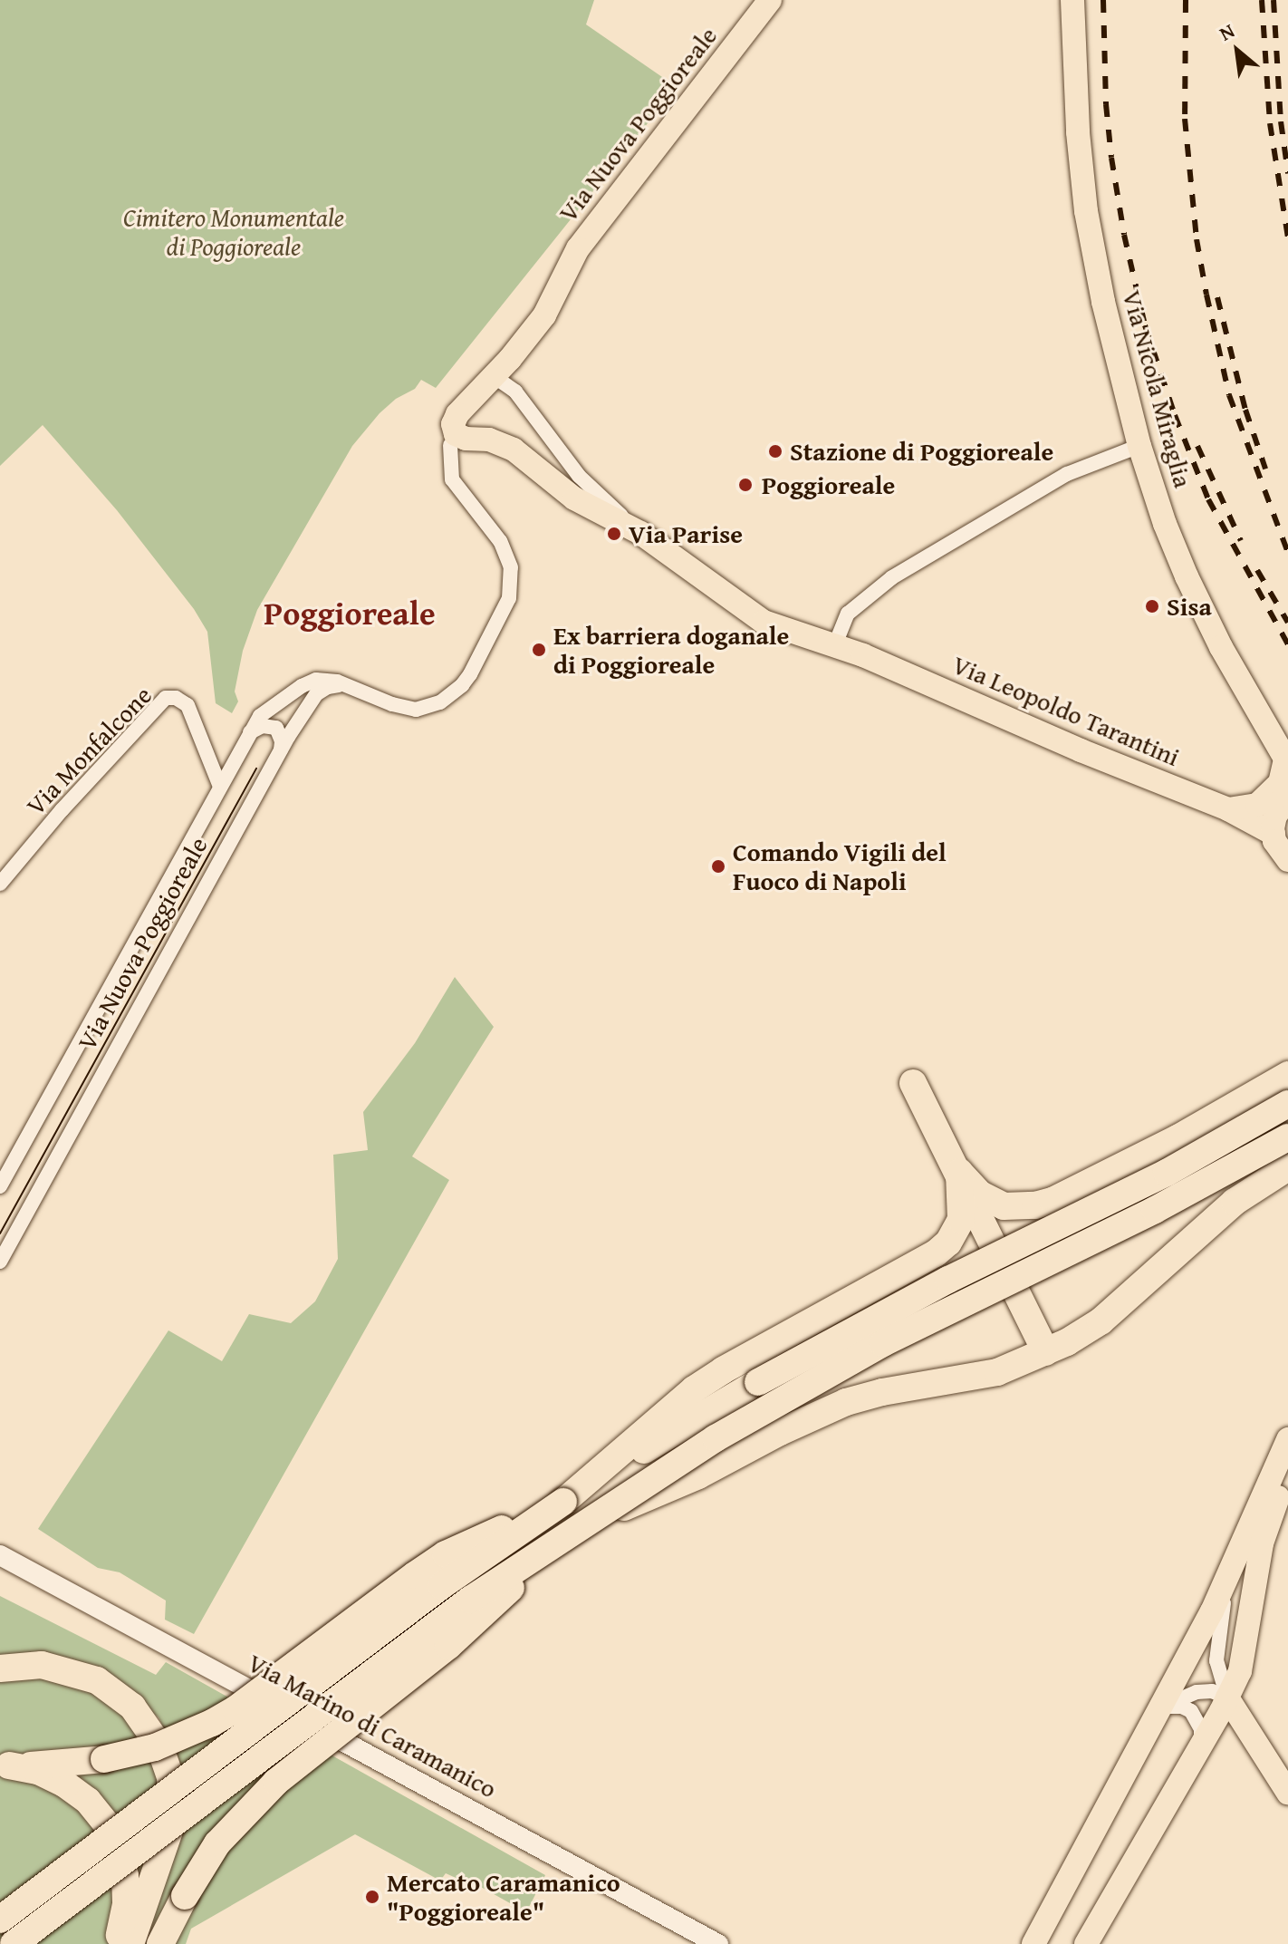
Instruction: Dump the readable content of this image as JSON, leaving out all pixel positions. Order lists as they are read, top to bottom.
{
  "streets": {
    "main road": [
      "Via Nuova Poggioreale",
      "Via Nicola Miraglia",
      "Via Leopoldo Tarantini",
      "Via Marino di Caramanico"
    ],
    "street": ["Via Monfalcone"]
  },
  "crossings": [
    ["Via Nuova Poggioreale", "Via Leopoldo Tarantini"],
    ["Via Nuova Poggioreale", "Via Monfalcone"]
  ],
  "districts": ["Poggioreale"],
  "parks": ["Cimitero Monumentale di Poggioreale"],
  "places": [
    "Stazione di Poggioreale",
    "Poggioreale",
    "Via Parise",
    "Sisa",
    "Ex barriera doganale di Poggioreale",
    "Comando Vigili del Fuoco di Napoli",
    "Mercato Caramanico \"Poggioreale\""
  ],
  "north": "top left"
}
